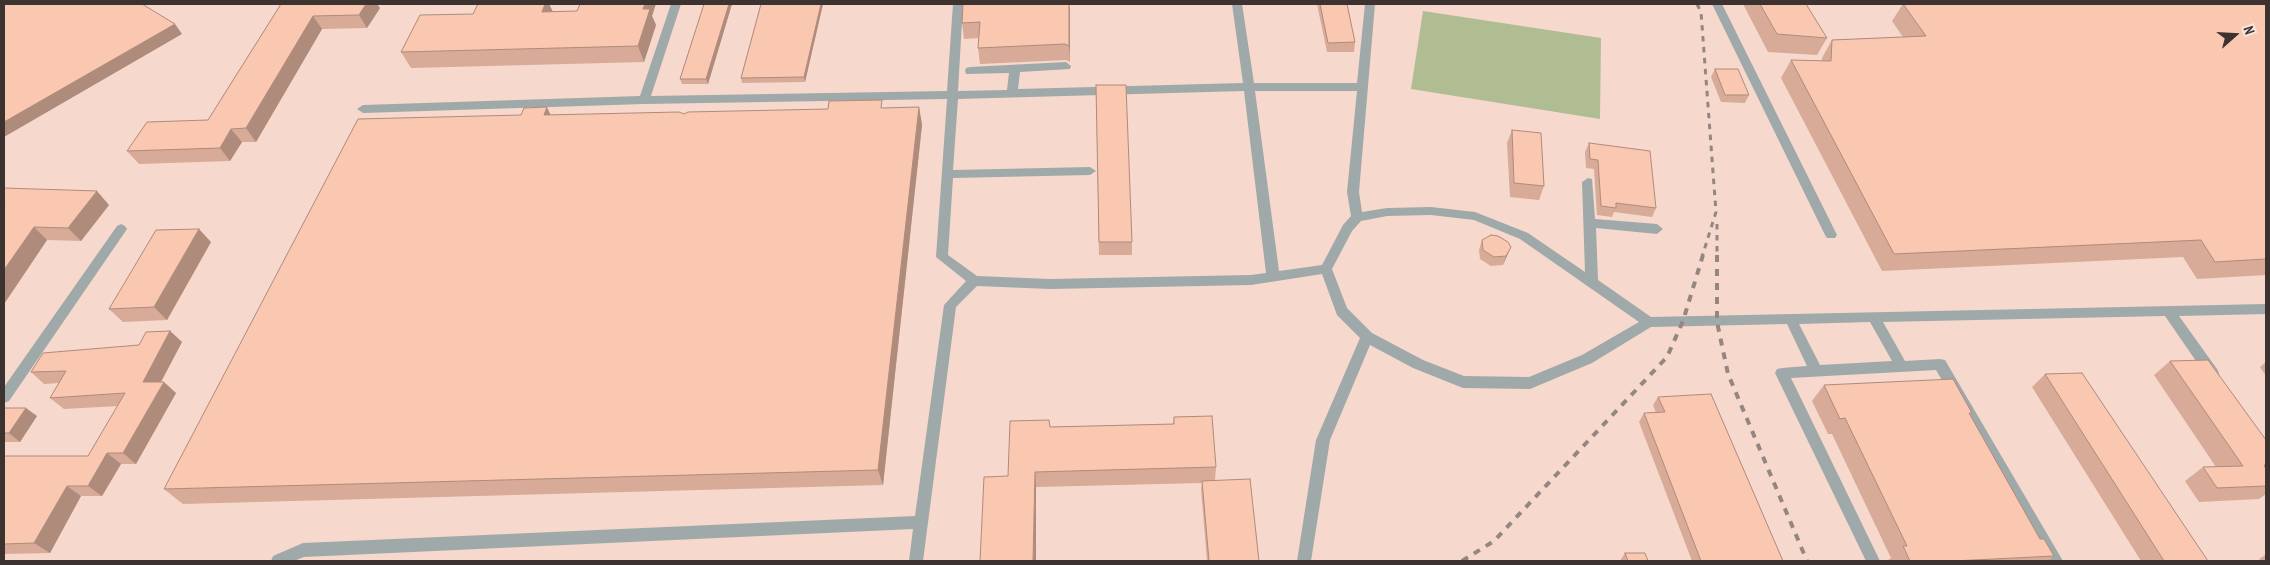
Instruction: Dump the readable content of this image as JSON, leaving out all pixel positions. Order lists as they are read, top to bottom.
{
  "north": "right"
}
